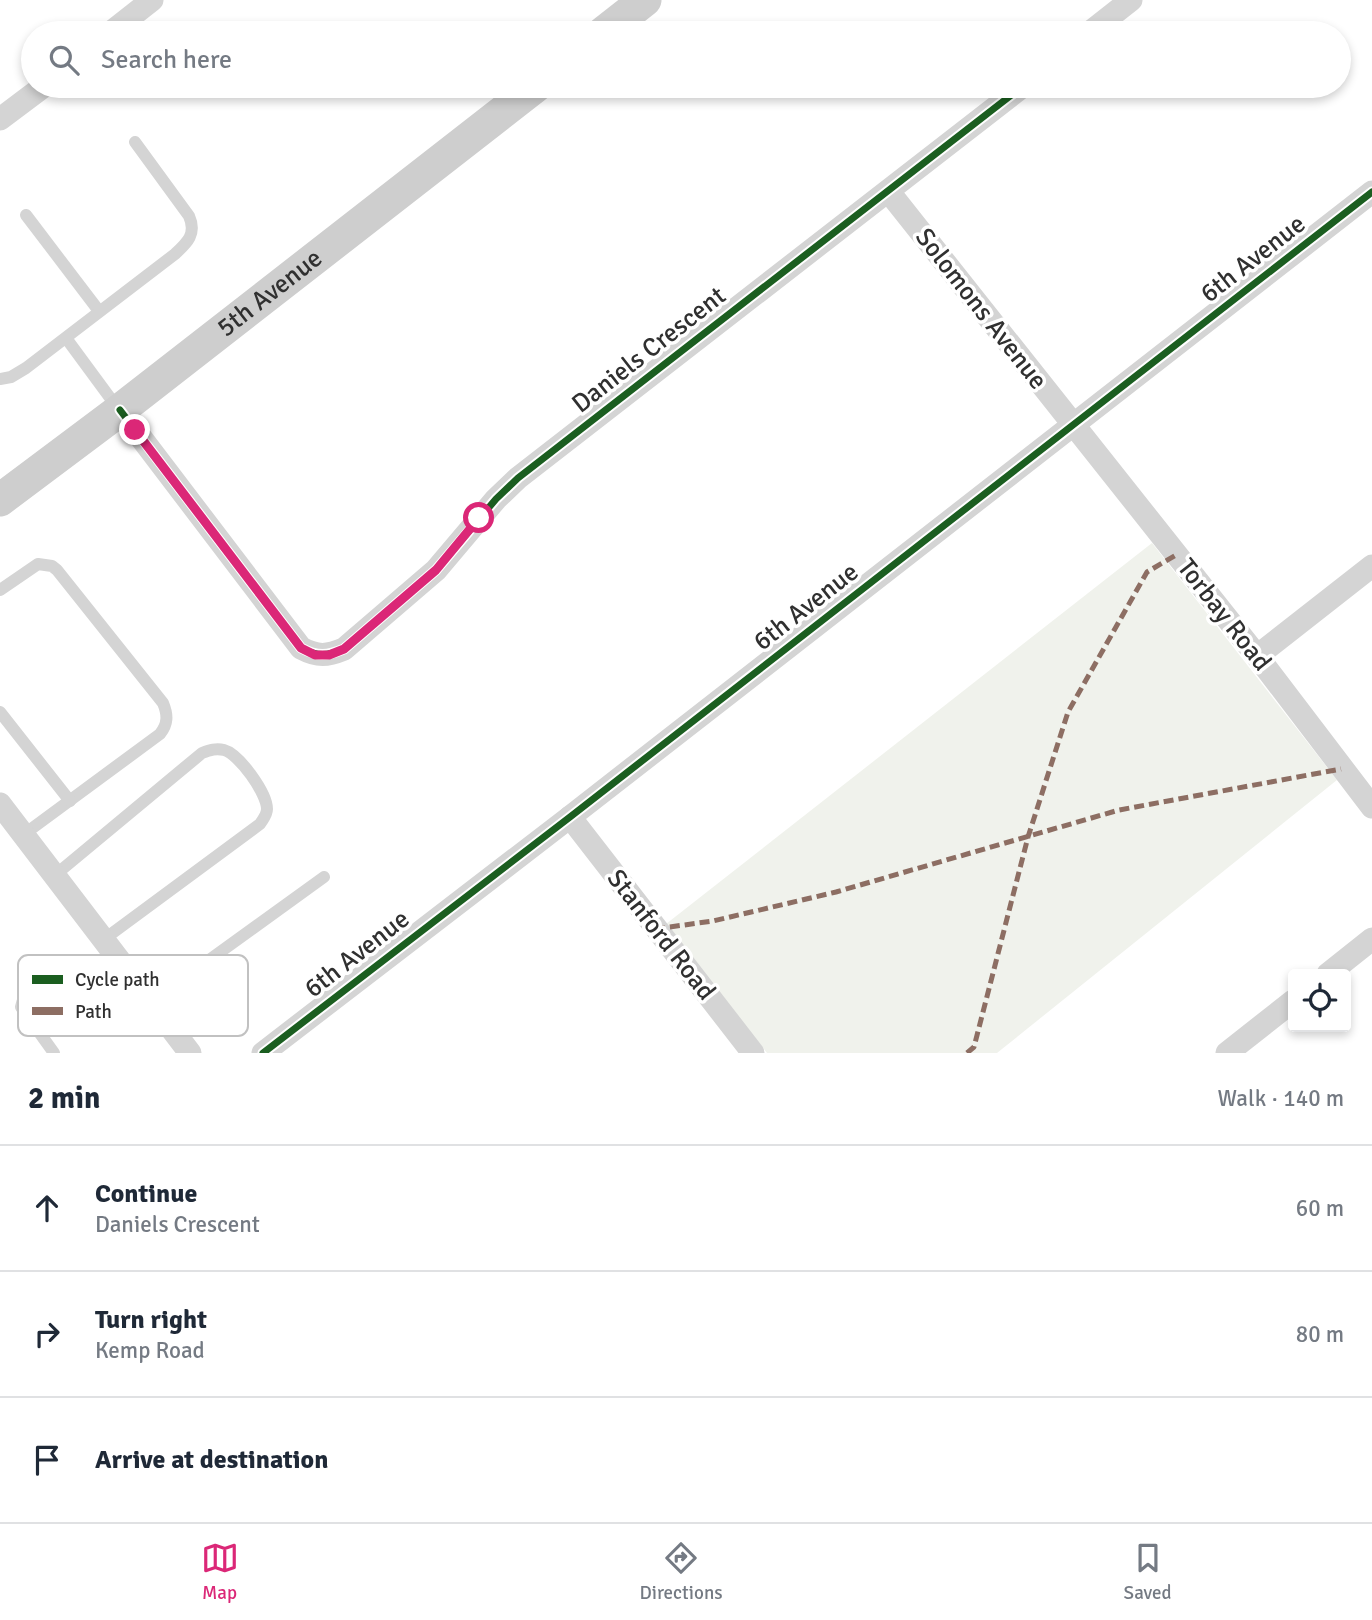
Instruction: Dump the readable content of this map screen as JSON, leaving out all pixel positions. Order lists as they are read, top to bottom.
{
  "streets": {
    "main road": ["5th Avenue"],
    "street": [
      "6th Avenue",
      "Solomons Avenue",
      "Daniels Crescent",
      "Torbay Road",
      "Stanford Road"
    ]
  },
  "crossings": [
    ["6th Avenue", "Solomons Avenue"],
    ["6th Avenue", "Torbay Road"],
    ["6th Avenue", "Stanford Road"],
    ["5th Avenue", "Daniels Crescent"],
    ["Solomons Avenue", "Daniels Crescent"],
    ["Solomons Avenue", "Torbay Road"]
  ],
  "legend": ["Cycle path", "Path"],
  "page": {
    "search": "Search here",
    "heading": ["2 min", "Walk · 140 m"],
    "list": [
      ["Continue", "Daniels Crescent", "60 m"],
      ["Turn right", "Kemp Road", "80 m"],
      "Arrive at destination"
    ],
    "nav": ["Map", "Directions", "Saved"]
  }
}
